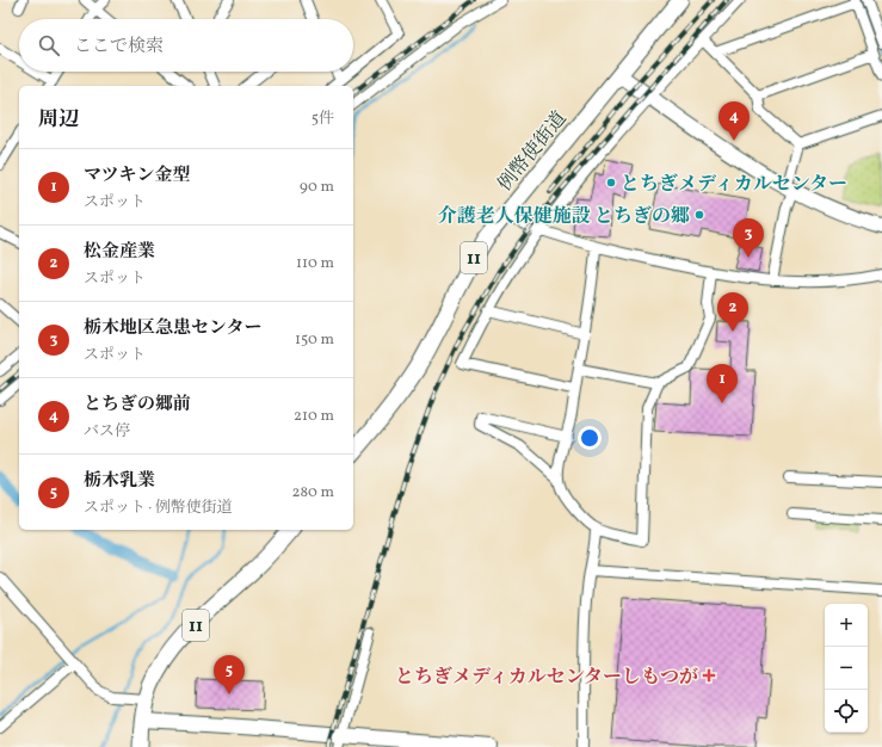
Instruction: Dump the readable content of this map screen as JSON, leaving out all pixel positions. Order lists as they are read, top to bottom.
{
  "streets": {
    "main road": ["例幣使街道", "11"]
  },
  "places": {
    "other": ["とちぎメディカルセンター", "介護老人保健施設 とちぎの郷"],
    "health": ["とちぎメディカルセンターしもつが"]
  },
  "page": {
    "search": "ここで検索",
    "heading": ["周辺", "5件"],
    "pins": [
      "4",
      "3",
      "2",
      "1",
      "5"
    ],
    "list": [
      {
        "mark": "1",
        "name": "マツキン金型",
        "note": "スポット",
        "value": "90 m"
      },
      {
        "mark": "2",
        "name": "松金産業",
        "note": "スポット",
        "value": "110 m"
      },
      {
        "mark": "3",
        "name": "栃木地区急患センター",
        "note": "スポット",
        "value": "150 m"
      },
      {
        "mark": "4",
        "name": "とちぎの郷前",
        "note": "バス停",
        "value": "210 m"
      },
      {
        "mark": "5",
        "name": "栃木乳業",
        "note": "スポット · 例幣使街道",
        "value": "280 m"
      }
    ],
    "map_buttons": ["+", "−"]
  }
}
